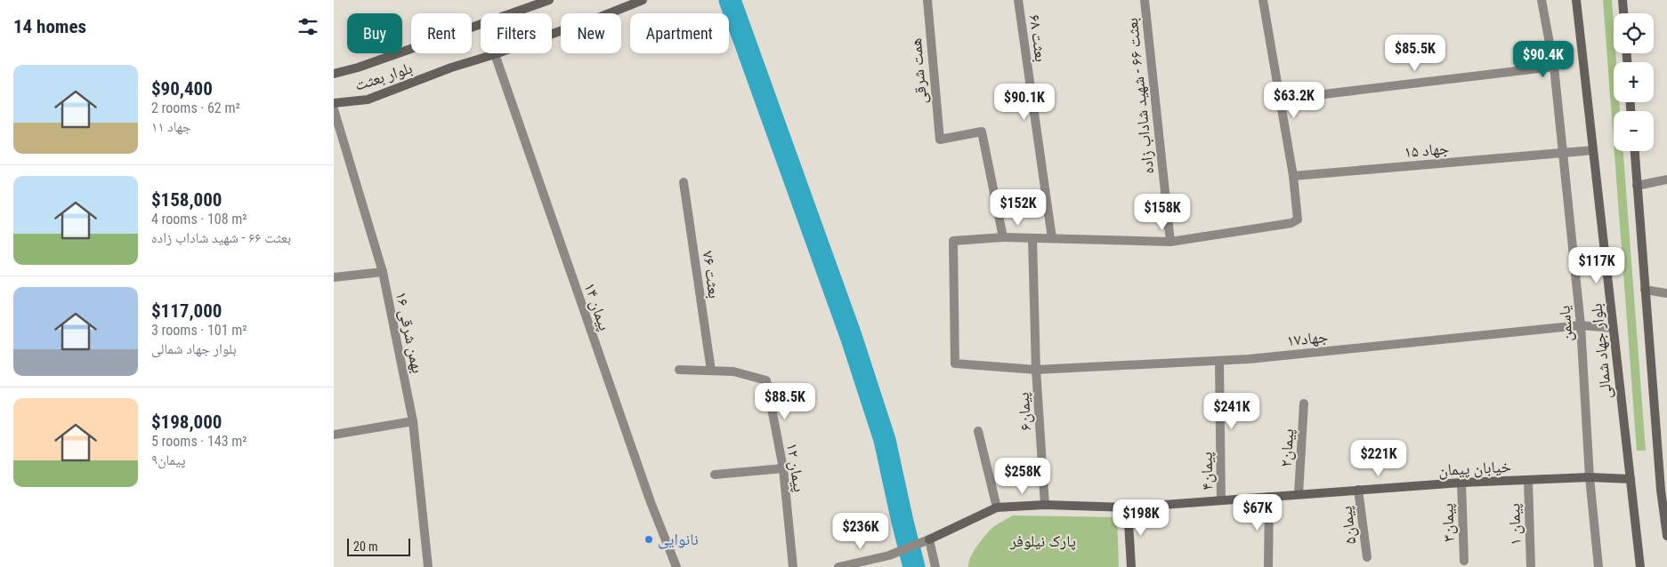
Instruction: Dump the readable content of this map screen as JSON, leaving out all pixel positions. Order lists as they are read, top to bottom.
{
  "streets": {
    "street": [
      "بعثت ۶۸",
      "همت شرقی",
      "بلوار بعثت",
      "بعثت ۶۶ - شهید شاداب زاده",
      "جهاد ۱۵",
      "بعثت ۷۶",
      "پیمان ۱۴",
      "یاسمن",
      "بهمن شرقی ۱۶",
      "جهاد۱۷",
      "بلوار جهاد شمالی",
      "پیمان۶",
      "پیمان۲",
      "پیمان ۱۲",
      "خیابان پیمان",
      "پیمان۴",
      "پیمان۳",
      "پیمان ۱",
      "پیمان۵"
    ]
  },
  "crossings": [
    ["همت شرقی", "جهاد۱۷"],
    ["بلوار بعثت", "پیمان ۱۴"],
    ["جهاد ۱۵", "یاسمن"],
    ["جهاد ۱۵", "بلوار جهاد شمالی"],
    ["بعثت ۷۶", "پیمان ۱۲"],
    ["یاسمن", "جهاد۱۷"],
    ["یاسمن", "خیابان پیمان"],
    ["جهاد۱۷", "بلوار جهاد شمالی"],
    ["جهاد۱۷", "پیمان۶"],
    ["جهاد۱۷", "پیمان۴"],
    ["بلوار جهاد شمالی", "خیابان پیمان"],
    ["پیمان۶", "خیابان پیمان"],
    ["پیمان۲", "خیابان پیمان"],
    ["خیابان پیمان", "پیمان۴"],
    ["خیابان پیمان", "پیمان۳"],
    ["خیابان پیمان", "پیمان ۱"],
    ["خیابان پیمان", "پیمان۵"]
  ],
  "parks": ["پارک نیلوفر"],
  "places": ["نانوایی"],
  "scale_bar": "20 m",
  "page": {
    "heading": "14 homes",
    "map_buttons": ["+", "−"],
    "chip": [
      "Buy",
      "Rent",
      "Filters",
      "New",
      "Apartment"
    ],
    "price": [
      "$85.5K",
      "$90.4K",
      "$63.2K",
      "$90.1K",
      "$152K",
      "$158K",
      "$117K",
      "$88.5K",
      "$241K",
      "$221K",
      "$258K",
      "$67K",
      "$198K",
      "$236K"
    ],
    "list": [
      {
        "name": "$90,400",
        "note": "2 rooms · 62 m² · جهاد ۱۱"
      },
      {
        "name": "$158,000",
        "note": "4 rooms · 108 m² · بعثت ۶۶ - شهید شاداب زاده"
      },
      {
        "name": "$117,000",
        "note": "3 rooms · 101 m² · بلوار جهاد شمالی"
      },
      {
        "name": "$198,000",
        "note": "5 rooms · 143 m² · پیمان۹"
      }
    ],
    "scale": "20 m"
  }
}
